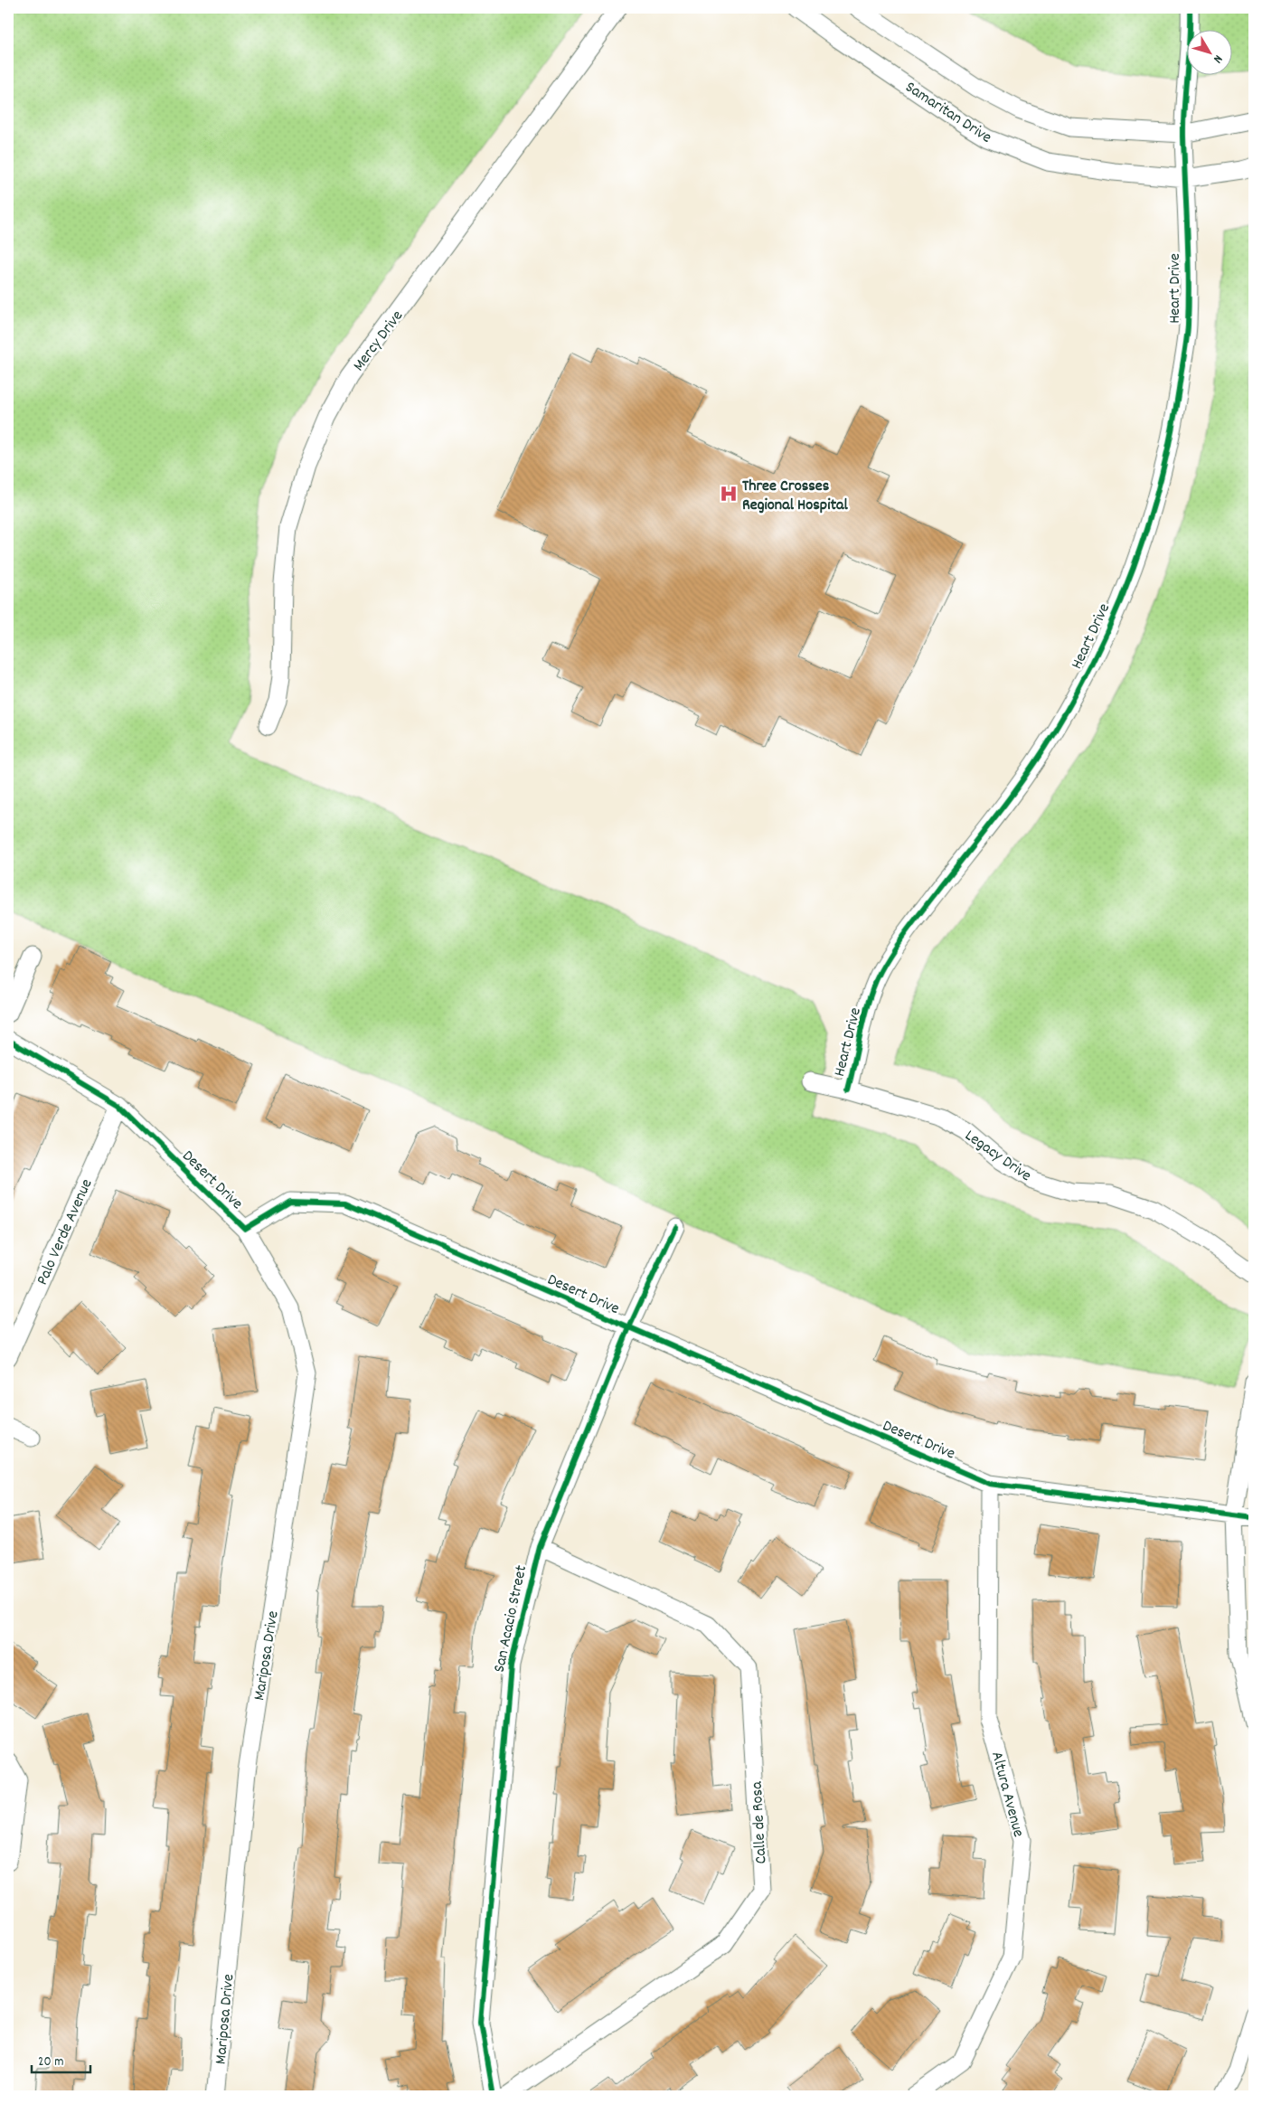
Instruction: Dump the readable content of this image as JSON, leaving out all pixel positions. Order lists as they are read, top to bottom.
{
  "streets": {
    "street": [
      "Samaritan Drive",
      "Heart Drive",
      "Mercy Drive",
      "Legacy Drive",
      "Desert Drive",
      "Palo Verde Avenue",
      "San Acacio Street",
      "Mariposa Drive",
      "Altura Avenue",
      "Calle de Rosa"
    ]
  },
  "crossings": [
    ["Samaritan Drive", "Heart Drive"],
    ["Heart Drive", "Legacy Drive"],
    ["Desert Drive", "Palo Verde Avenue"],
    ["Desert Drive", "San Acacio Street"],
    ["Desert Drive", "Mariposa Drive"],
    ["Desert Drive", "Altura Avenue"],
    ["San Acacio Street", "Calle de Rosa"]
  ],
  "places": {
    "hospital": ["Three Crosses Regional Hospital"]
  },
  "scale_bar": "20 m",
  "north": "bottom right"
}
